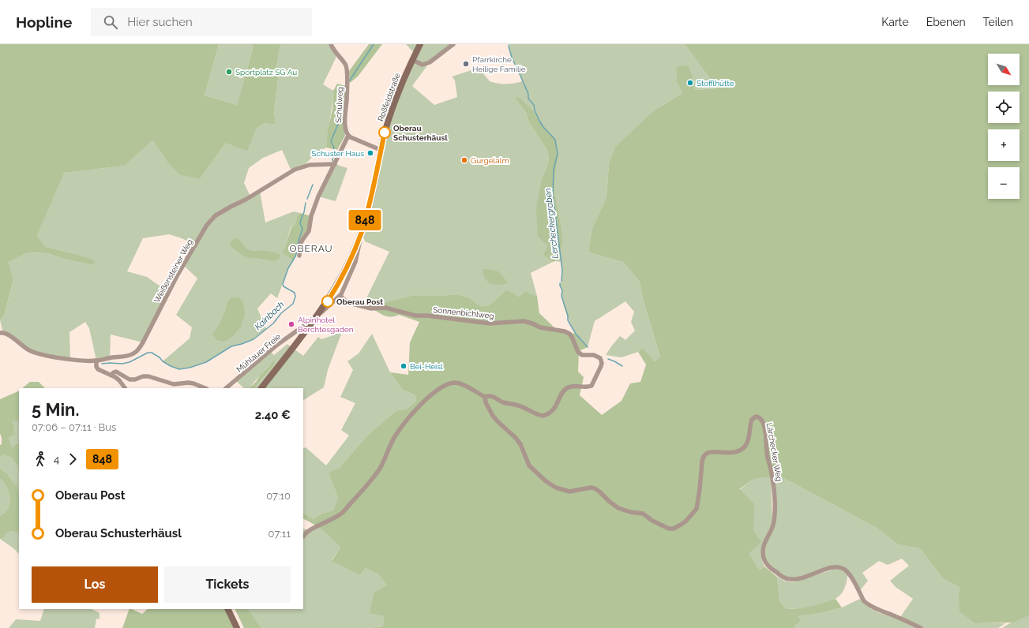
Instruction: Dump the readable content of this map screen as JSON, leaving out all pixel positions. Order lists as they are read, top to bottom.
{
  "streets": {
    "main road": ["Roßfeldstraße"],
    "street": [
      "Schulweg",
      "Weißensteiner Weg",
      "Sonnenbichlweg",
      "Mühlauer Freie",
      "Lärchecker Weg"
    ]
  },
  "crossings": [
    ["Roßfeldstraße", "Sonnenbichlweg"],
    ["Roßfeldstraße", "Mühlauer Freie"],
    ["Sonnenbichlweg", "Lärchecker Weg"]
  ],
  "districts": ["OBERAU"],
  "water": ["Lercheckergraben", "Kainbach"],
  "places": [
    "Pfarrkirche Heilige Familie",
    "Sportplatz SG Au",
    "Stofflhütte",
    "Oberau Schusterhäusl",
    "Schuster Haus",
    "Gurgelalm",
    "Oberau Post",
    "Alpinhotel Berchtesgaden",
    "Bei-Heisl"
  ],
  "lines": ["bus line 848"],
  "north": "bottom right",
  "page": {
    "header": "Hopline",
    "search": "Hier suchen",
    "nav": ["Karte", "Ebenen", "Teilen"],
    "on_map": "848",
    "map_buttons": ["+", "−"],
    "heading": ["5 Min.", "07:06 – 07:11 · Bus", "2.40 €"],
    "legs": ["4", "848"],
    "list": [
      {
        "name": "Oberau Post",
        "value": "07:10"
      },
      {
        "name": "Oberau Schusterhäusl",
        "value": "07:11"
      }
    ],
    "buttons": ["Los", "Tickets"]
  }
}
